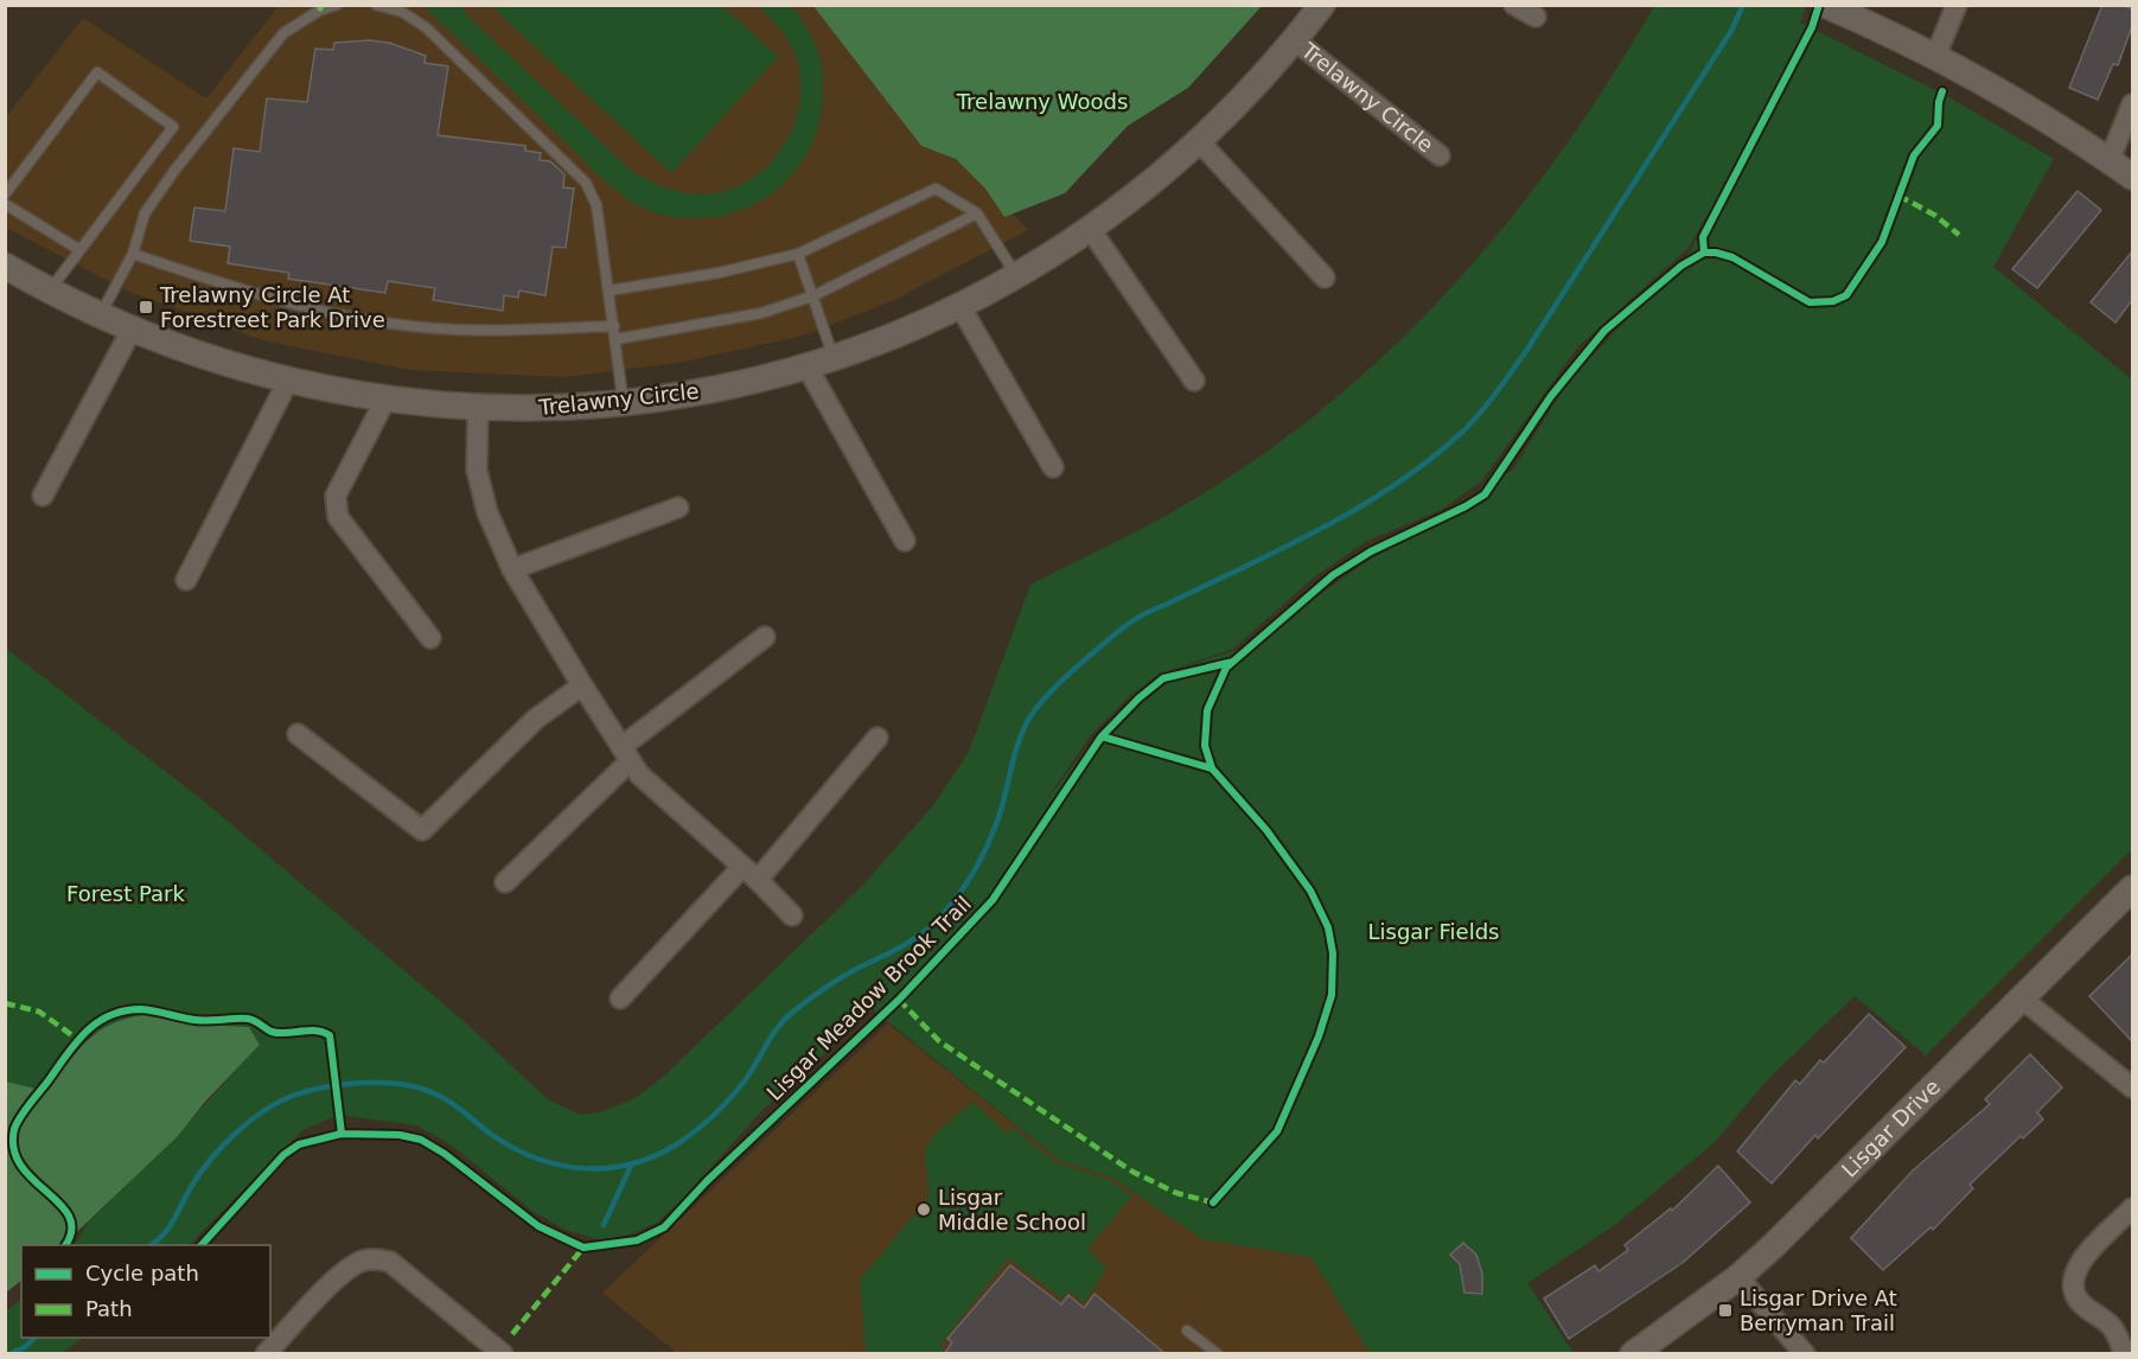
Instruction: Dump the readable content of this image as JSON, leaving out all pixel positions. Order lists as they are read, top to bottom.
{
  "streets": {
    "street": ["Trelawny Circle", "Lisgar Drive"],
    "cycle path": ["Lisgar Meadow Brook Trail"]
  },
  "parks": ["Trelawny Woods", "Forest Park", "Lisgar Fields"],
  "places": {
    "transit": ["Trelawny Circle At Forestreet Park Drive", "Lisgar Drive At Berryman Trail"],
    "other": ["Lisgar Middle School"]
  },
  "legend": ["Cycle path", "Path"]
}
